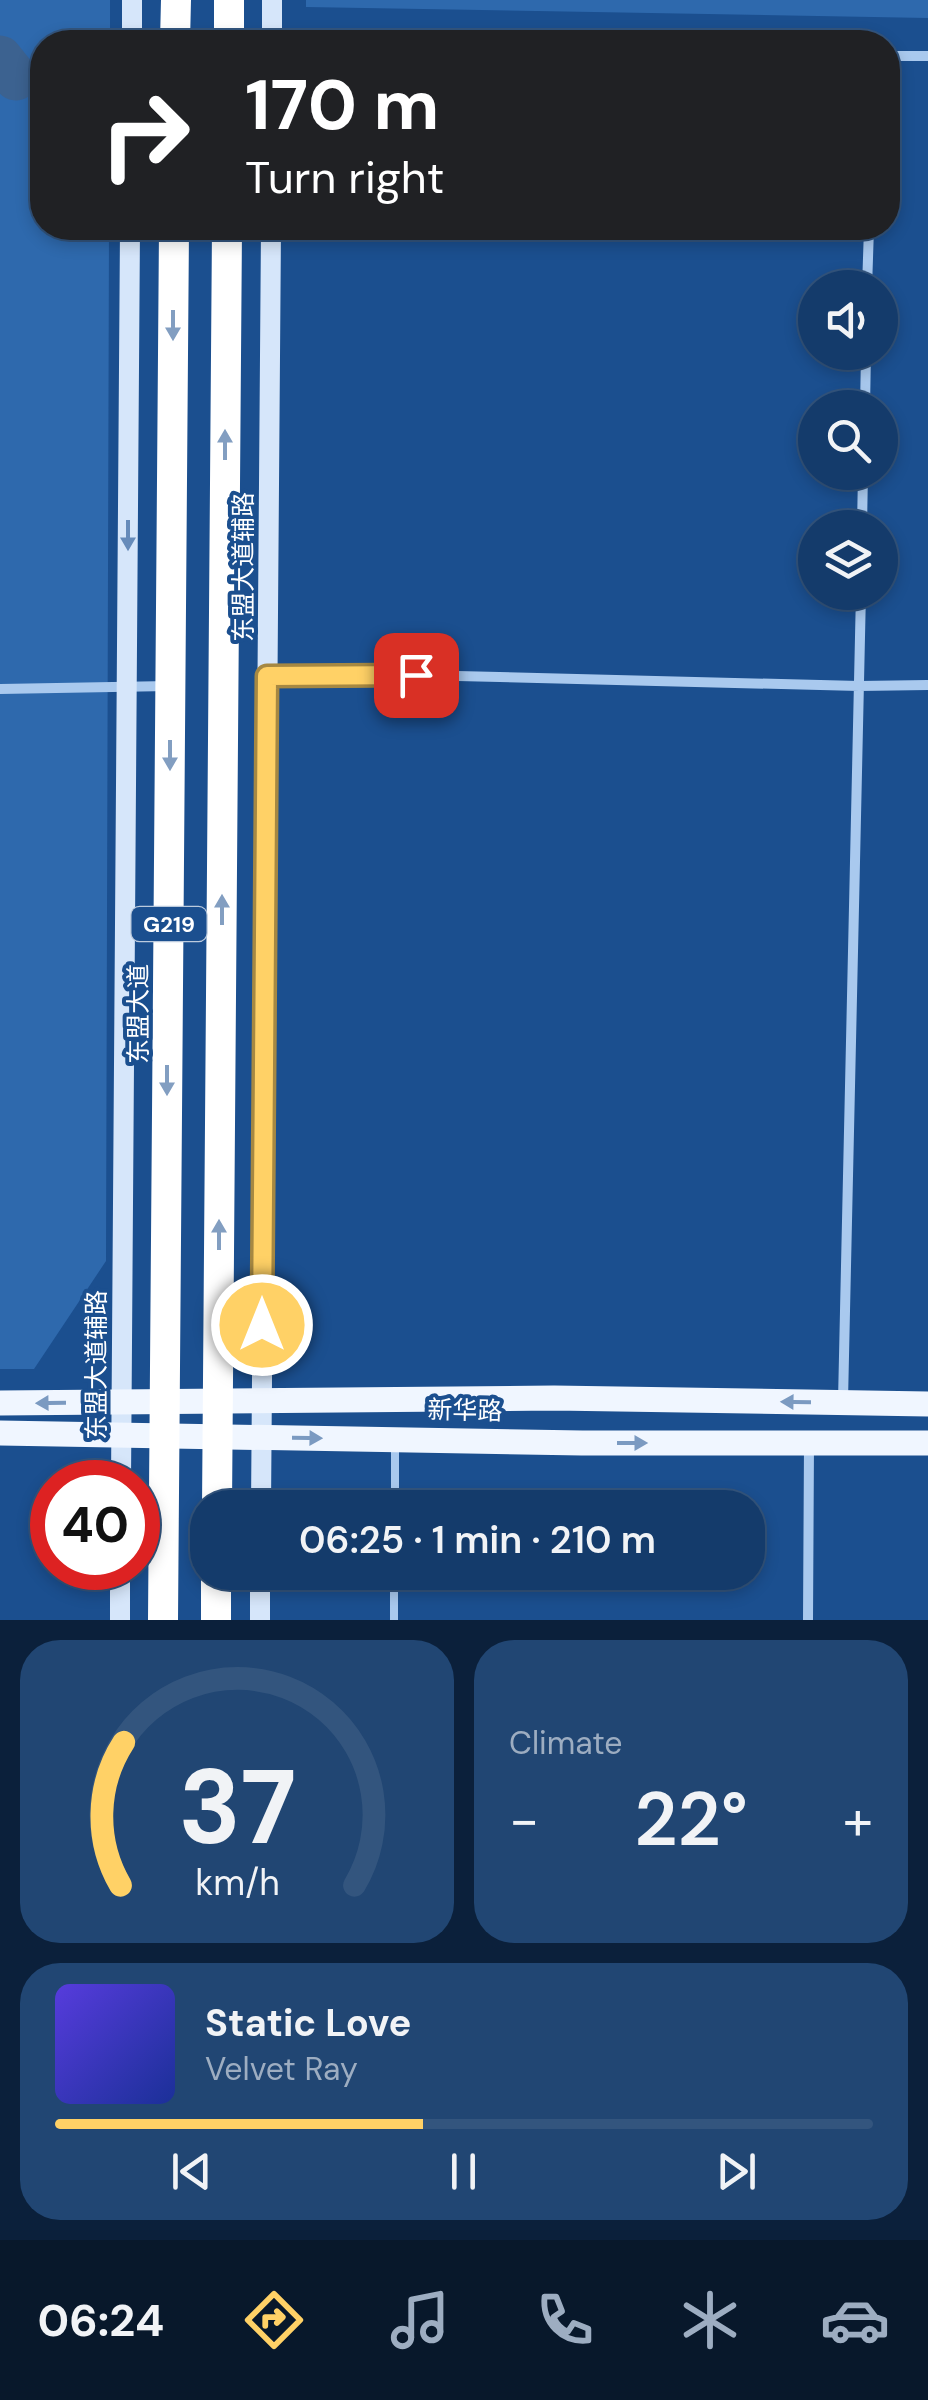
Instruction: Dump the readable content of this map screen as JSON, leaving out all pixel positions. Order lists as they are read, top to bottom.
{
  "streets": {
    "highway": ["G219", "东盟大道"],
    "main road": ["新华路"],
    "street": ["东盟大道辅路"]
  },
  "crossings": [
    ["东盟大道辅路", "新华路"],
    ["G219", "新华路"],
    ["东盟大道", "新华路"]
  ],
  "page": {
    "turn": ["170 m", "Turn right"],
    "limit": "40",
    "trip": "06:25 · 1 min · 210 m",
    "tile": "Climate",
    "heat": ["−", "22°", "+"],
    "song": ["Static Love", "Velvet Ray"],
    "tabs": "06:24",
    "gauge": ["37", "km/h"]
  }
}
